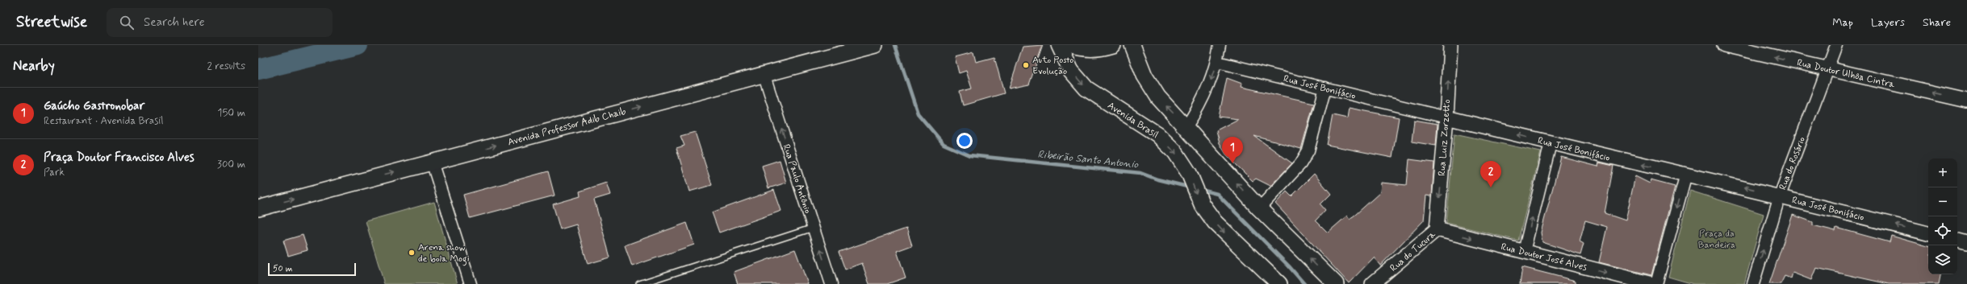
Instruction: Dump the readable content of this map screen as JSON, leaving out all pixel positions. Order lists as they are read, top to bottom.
{
  "streets": {
    "main road": ["Avenida Brasil", "Avenida Professor Adib Chaib"],
    "street": [
      "Rua Doutor Ulhôa Cintra",
      "Rua José Bonifácio",
      "Rua Luiz Zorzetto",
      "Rua do Rosário",
      "Rua Paulo Antônio",
      "Rua do Tucura",
      "Rua Doutor José Alves"
    ]
  },
  "crossings": [
    ["Rua Doutor Ulhôa Cintra", "Rua do Rosário"],
    ["Rua José Bonifácio", "Rua Luiz Zorzetto"],
    ["Rua José Bonifácio", "Rua do Rosário"],
    ["Avenida Professor Adib Chaib", "Rua Paulo Antônio"],
    ["Rua Luiz Zorzetto", "Rua do Tucura"],
    ["Rua Luiz Zorzetto", "Rua Doutor José Alves"],
    ["Rua do Tucura", "Rua Doutor José Alves"]
  ],
  "one_way": [
    "Rua Doutor Ulhôa Cintra",
    "Rua José Bonifácio",
    "Avenida Professor Adib Chaib",
    "Rua Paulo Antônio",
    "Rua Doutor José Alves"
  ],
  "water": ["Ribeirão Santo Antonio"],
  "parks": ["Praça da Bandeira"],
  "places": ["Auto Posto Evolução", "Arena show de bola Mogi"],
  "scale_bar": "50 m",
  "page": {
    "header": "Streetwise",
    "search": "Search here",
    "nav": ["Map", "Layers", "Share"],
    "heading": ["Nearby", "2 results"],
    "list": [
      {
        "mark": "1",
        "name": "Gaúcho Gastronobar",
        "note": "Restaurant · Avenida Brasil",
        "value": "150 m"
      },
      {
        "mark": "2",
        "name": "Praça Doutor Francisco Alves",
        "note": "Park",
        "value": "300 m"
      }
    ],
    "pins": ["1", "2"],
    "map_buttons": ["+", "−"],
    "scale": "50 m"
  }
}
